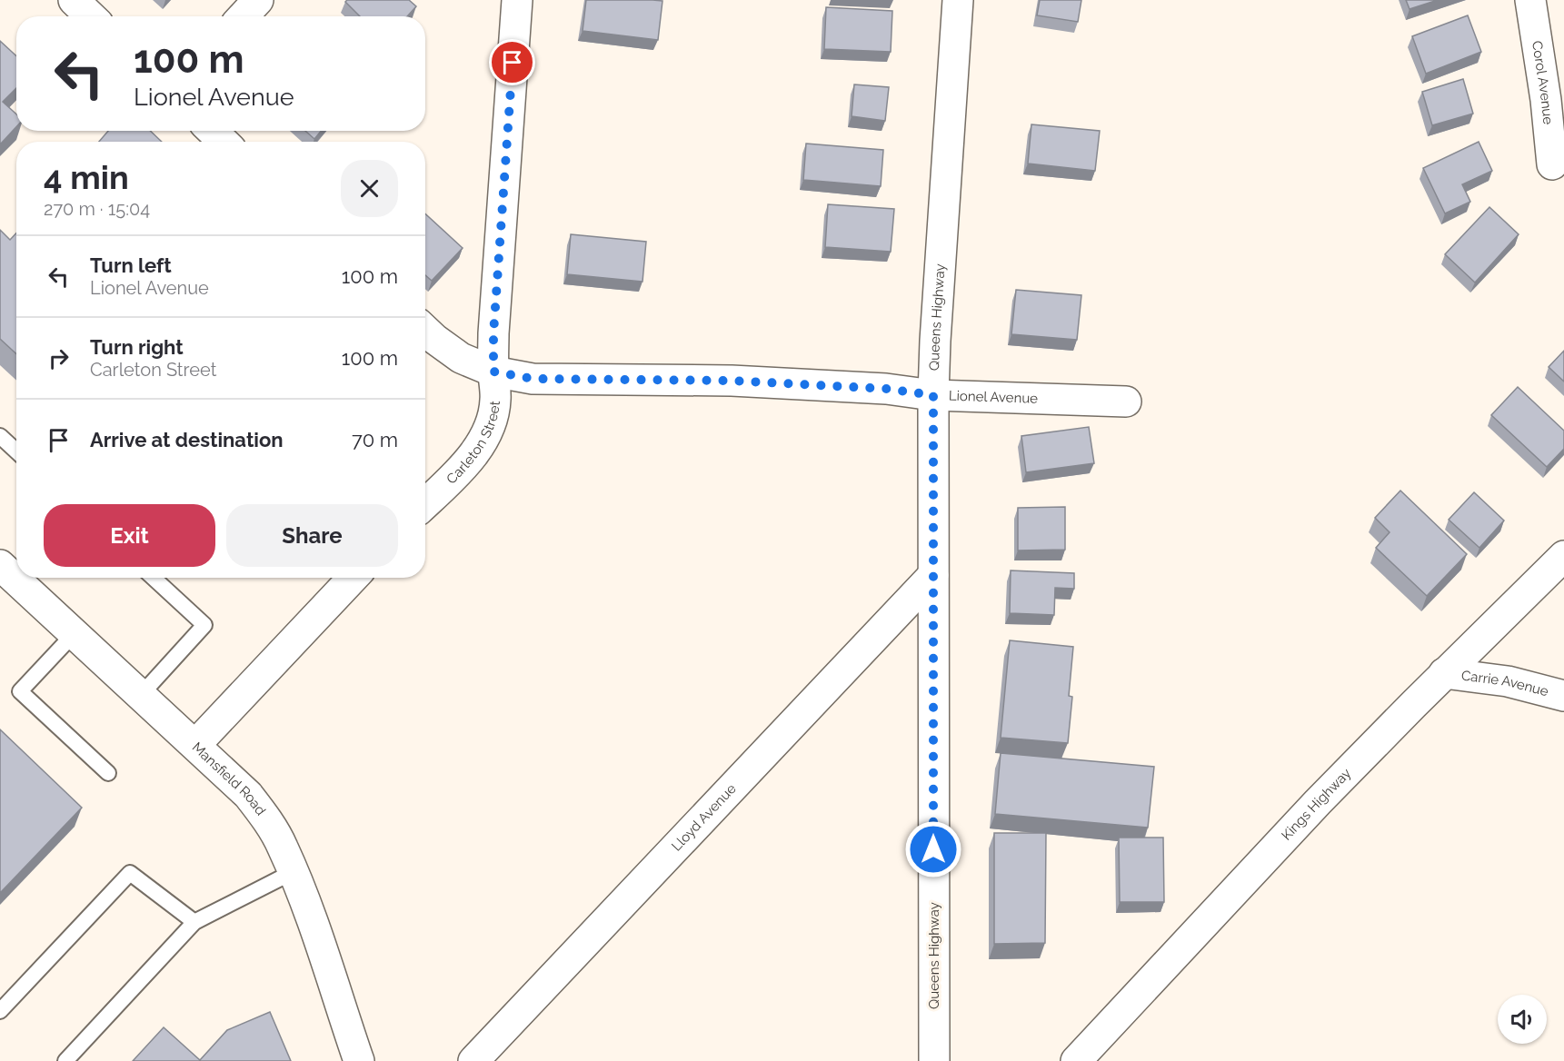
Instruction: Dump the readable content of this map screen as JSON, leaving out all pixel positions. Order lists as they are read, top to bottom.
{
  "streets": {
    "street": [
      "Corol Avenue",
      "Queens Highway",
      "Lionel Avenue",
      "Carleton Street",
      "Carrie Avenue",
      "Mansfield Road",
      "Kings Highway",
      "Lloyd Avenue"
    ]
  },
  "crossings": [
    ["Queens Highway", "Lionel Avenue"],
    ["Queens Highway", "Lloyd Avenue"],
    ["Lionel Avenue", "Carleton Street"],
    ["Carrie Avenue", "Kings Highway"]
  ],
  "page": {
    "turn": ["100 m", "Lionel Avenue"],
    "heading": ["4 min", "270 m · 15:04"],
    "list": [
      {
        "name": "Turn left",
        "note": "Lionel Avenue",
        "value": "100 m"
      },
      {
        "name": "Turn right",
        "note": "Carleton Street",
        "value": "100 m"
      },
      {
        "name": "Arrive at destination",
        "value": "70 m"
      }
    ],
    "buttons": ["Exit", "Share"]
  }
}
